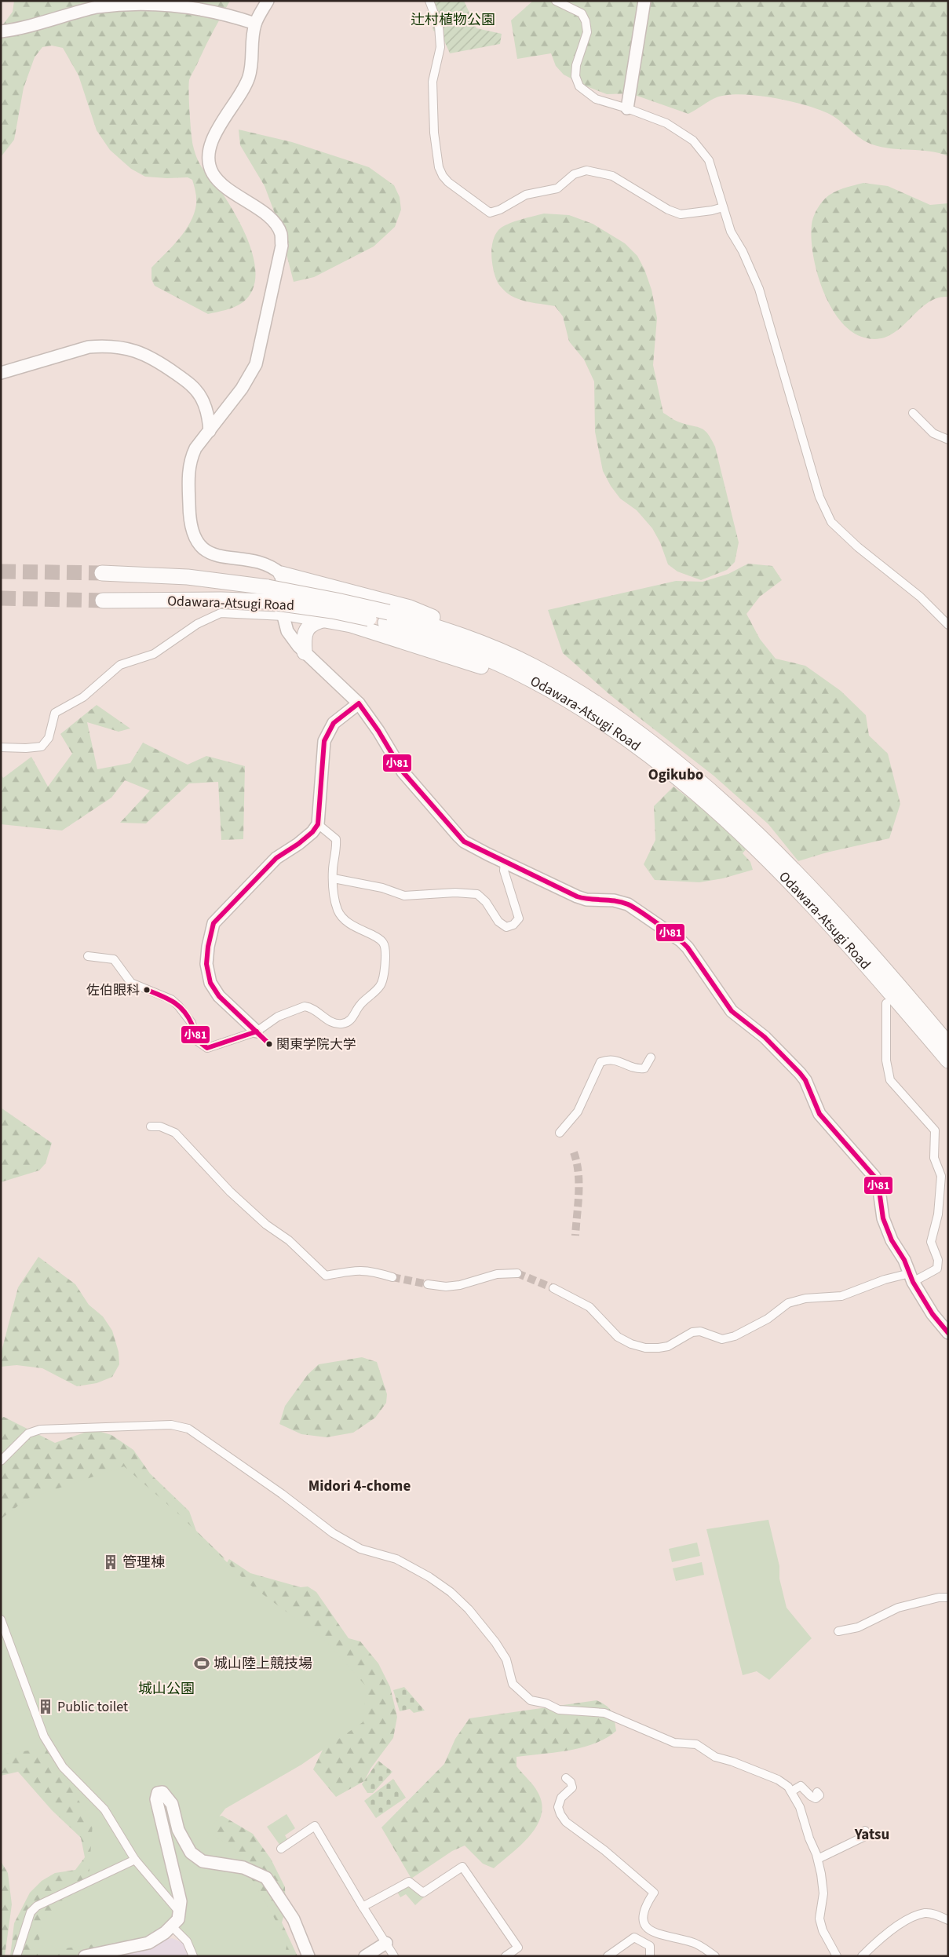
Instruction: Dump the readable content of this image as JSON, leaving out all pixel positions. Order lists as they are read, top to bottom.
{
  "streets": {
    "highway": ["Odawara-Atsugi Road"]
  },
  "districts": ["Ogikubo", "Midori 4-chome", "Yatsu"],
  "parks": ["辻村植物公園", "城山公園"],
  "places": {
    "other": ["佐伯眼科", "関東学院大学"],
    "building": ["管理棟", "Public toilet"],
    "sports": ["城山陸上競技場"]
  },
  "lines": ["transit line 小81"]
}
